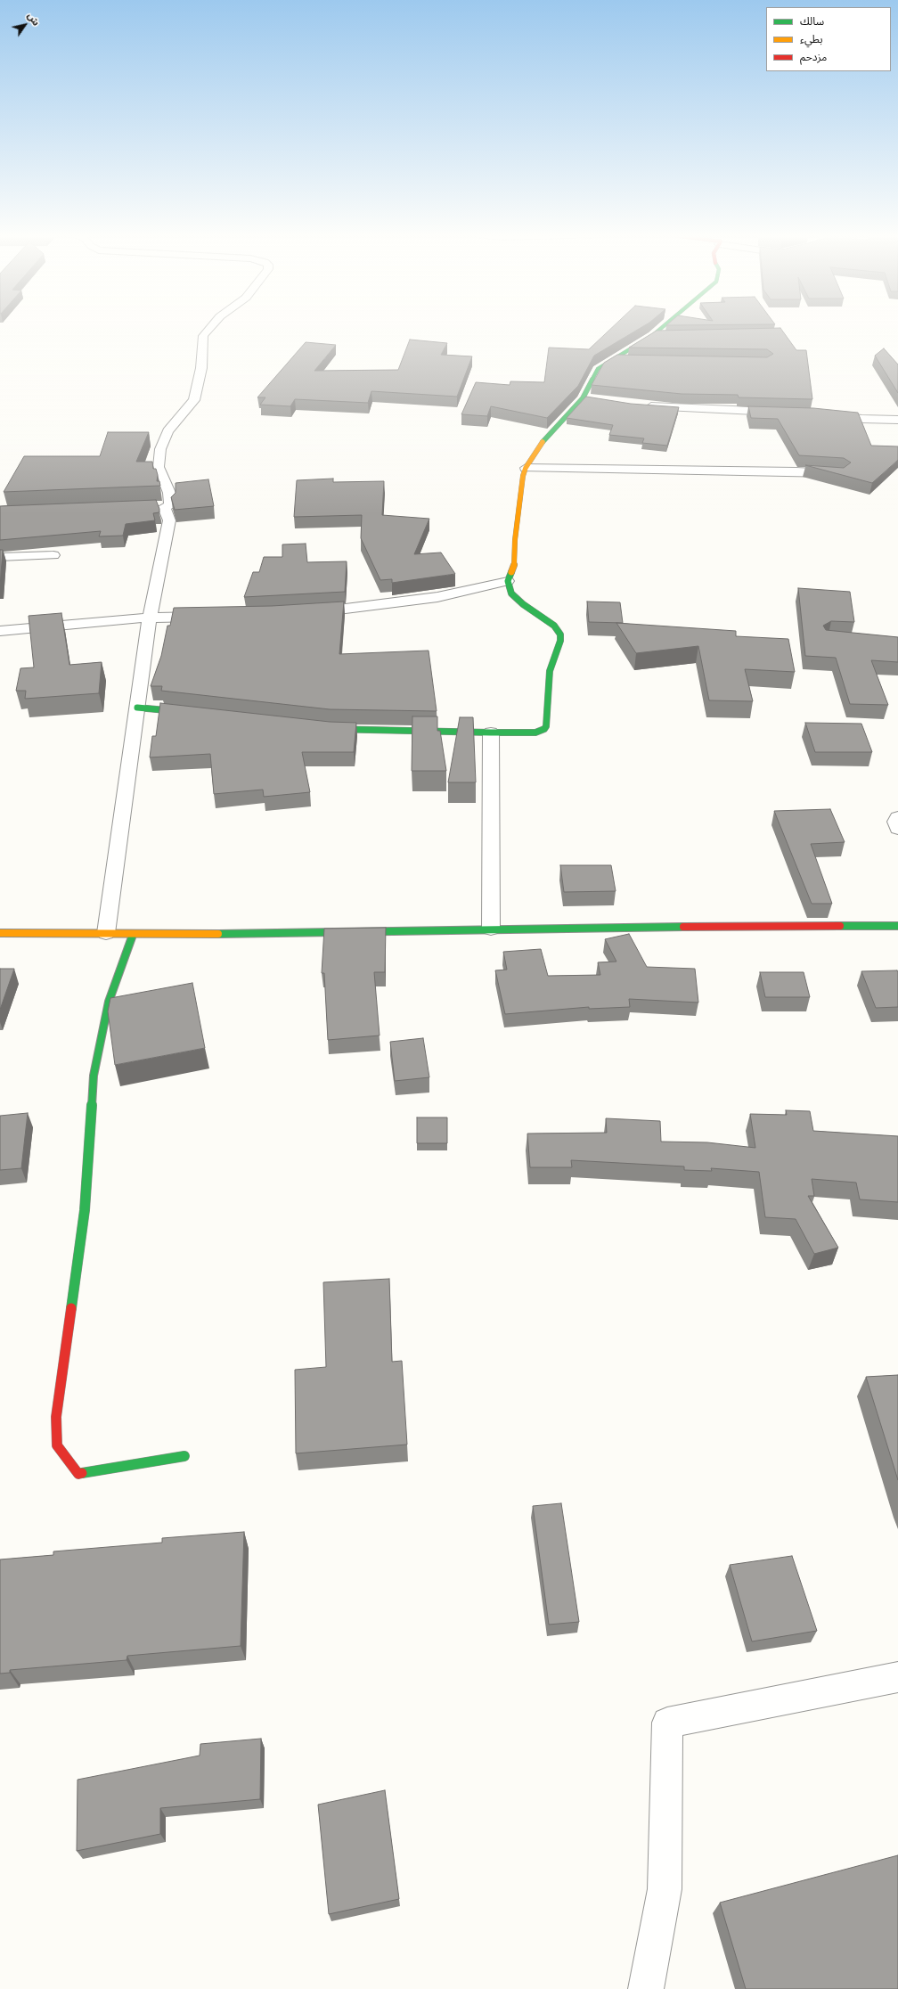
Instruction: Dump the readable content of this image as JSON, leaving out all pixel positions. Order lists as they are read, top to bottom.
{
  "legend": ["سالك", "بطيء", "مزدحم"],
  "north": "top right"
}
